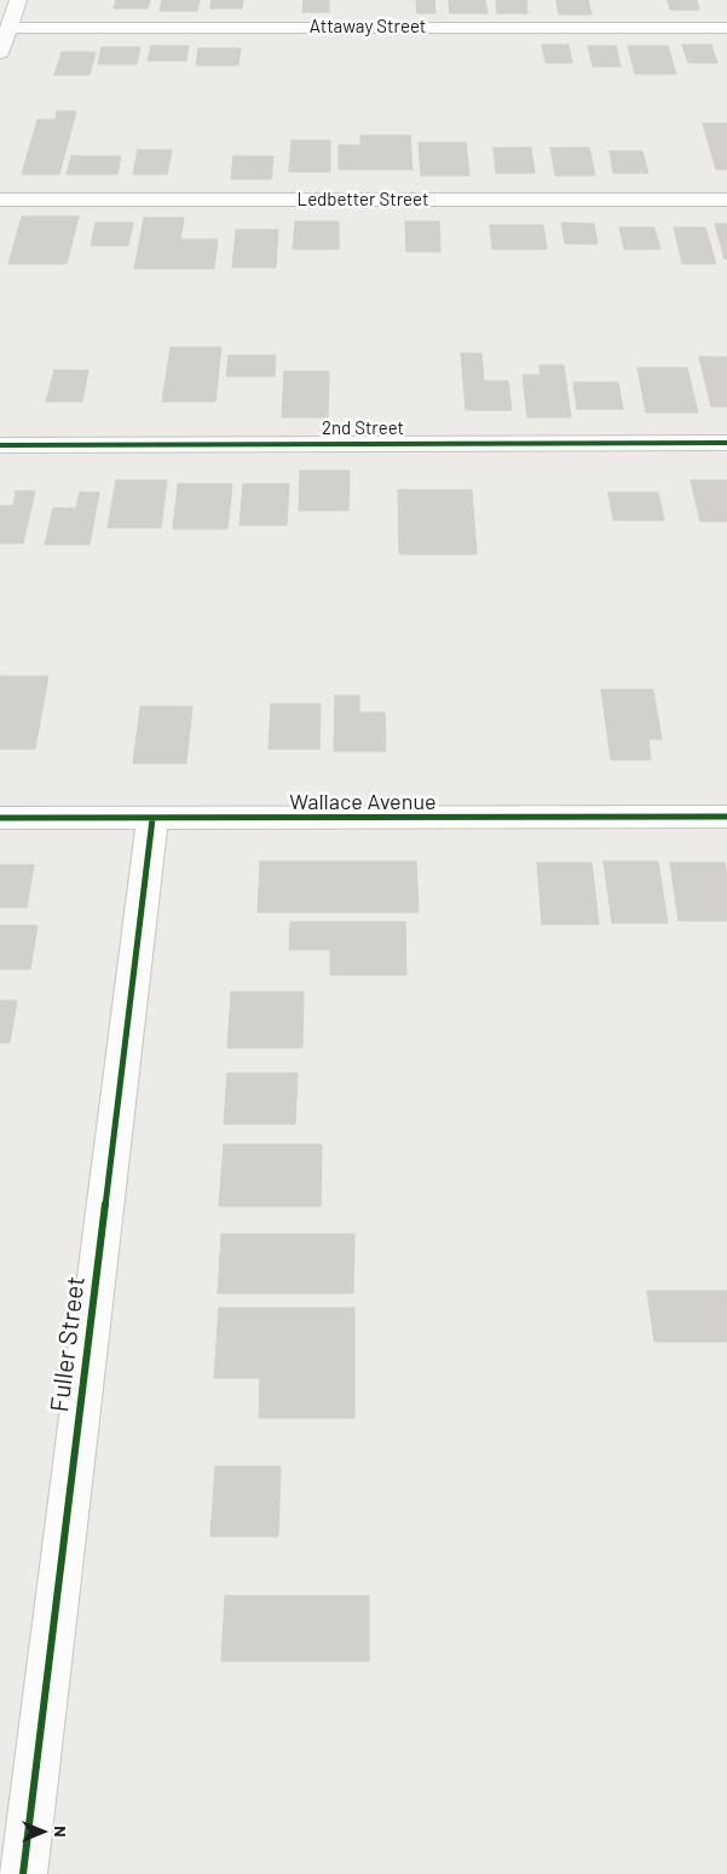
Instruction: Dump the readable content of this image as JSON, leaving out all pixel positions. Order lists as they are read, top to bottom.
{
  "streets": {
    "street": [
      "Attaway Street",
      "Ledbetter Street",
      "2nd Street",
      "Wallace Avenue",
      "Fuller Street"
    ]
  },
  "crossings": [
    ["Wallace Avenue", "Fuller Street"]
  ],
  "north": "right"
}
